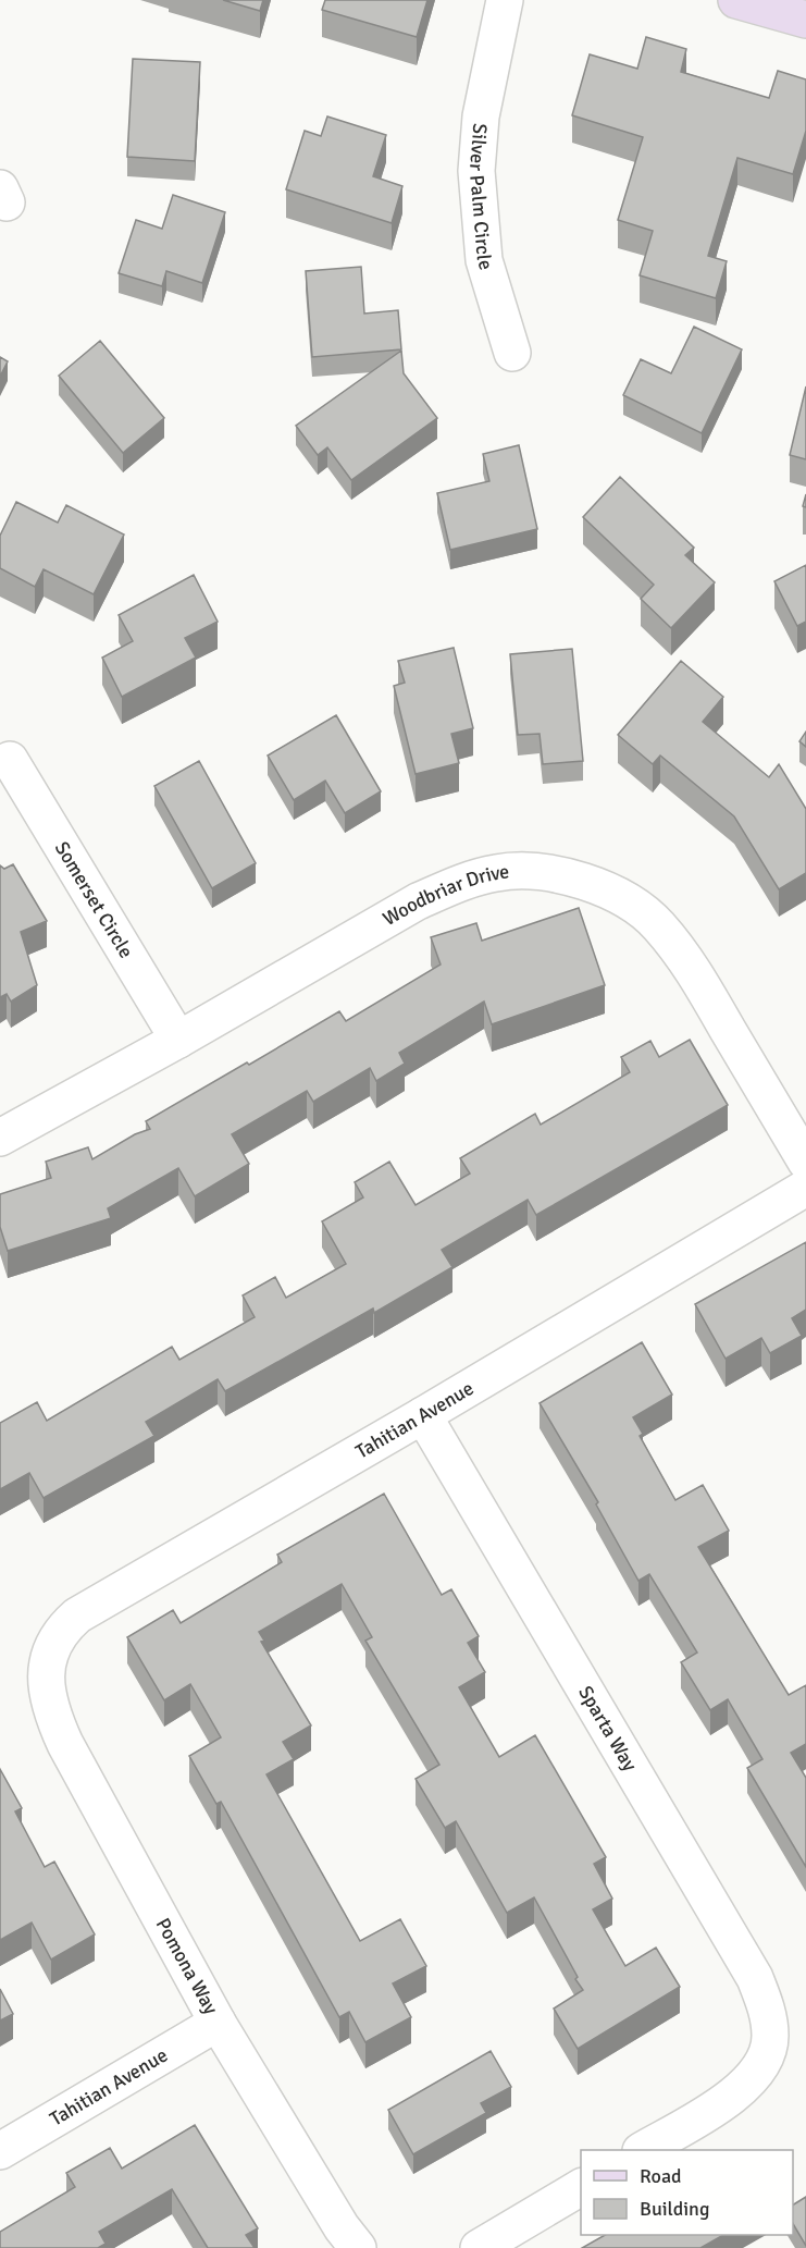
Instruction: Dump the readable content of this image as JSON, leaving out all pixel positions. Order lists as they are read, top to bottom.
{
  "streets": {
    "street": [
      "Silver Palm Circle",
      "Woodbriar Drive",
      "Somerset Circle",
      "Tahitian Avenue",
      "Sparta Way",
      "Pomona Way"
    ]
  },
  "crossings": [
    ["Woodbriar Drive", "Somerset Circle"],
    ["Tahitian Avenue", "Sparta Way"],
    ["Tahitian Avenue", "Pomona Way"]
  ],
  "legend": ["Road", "Building"]
}
